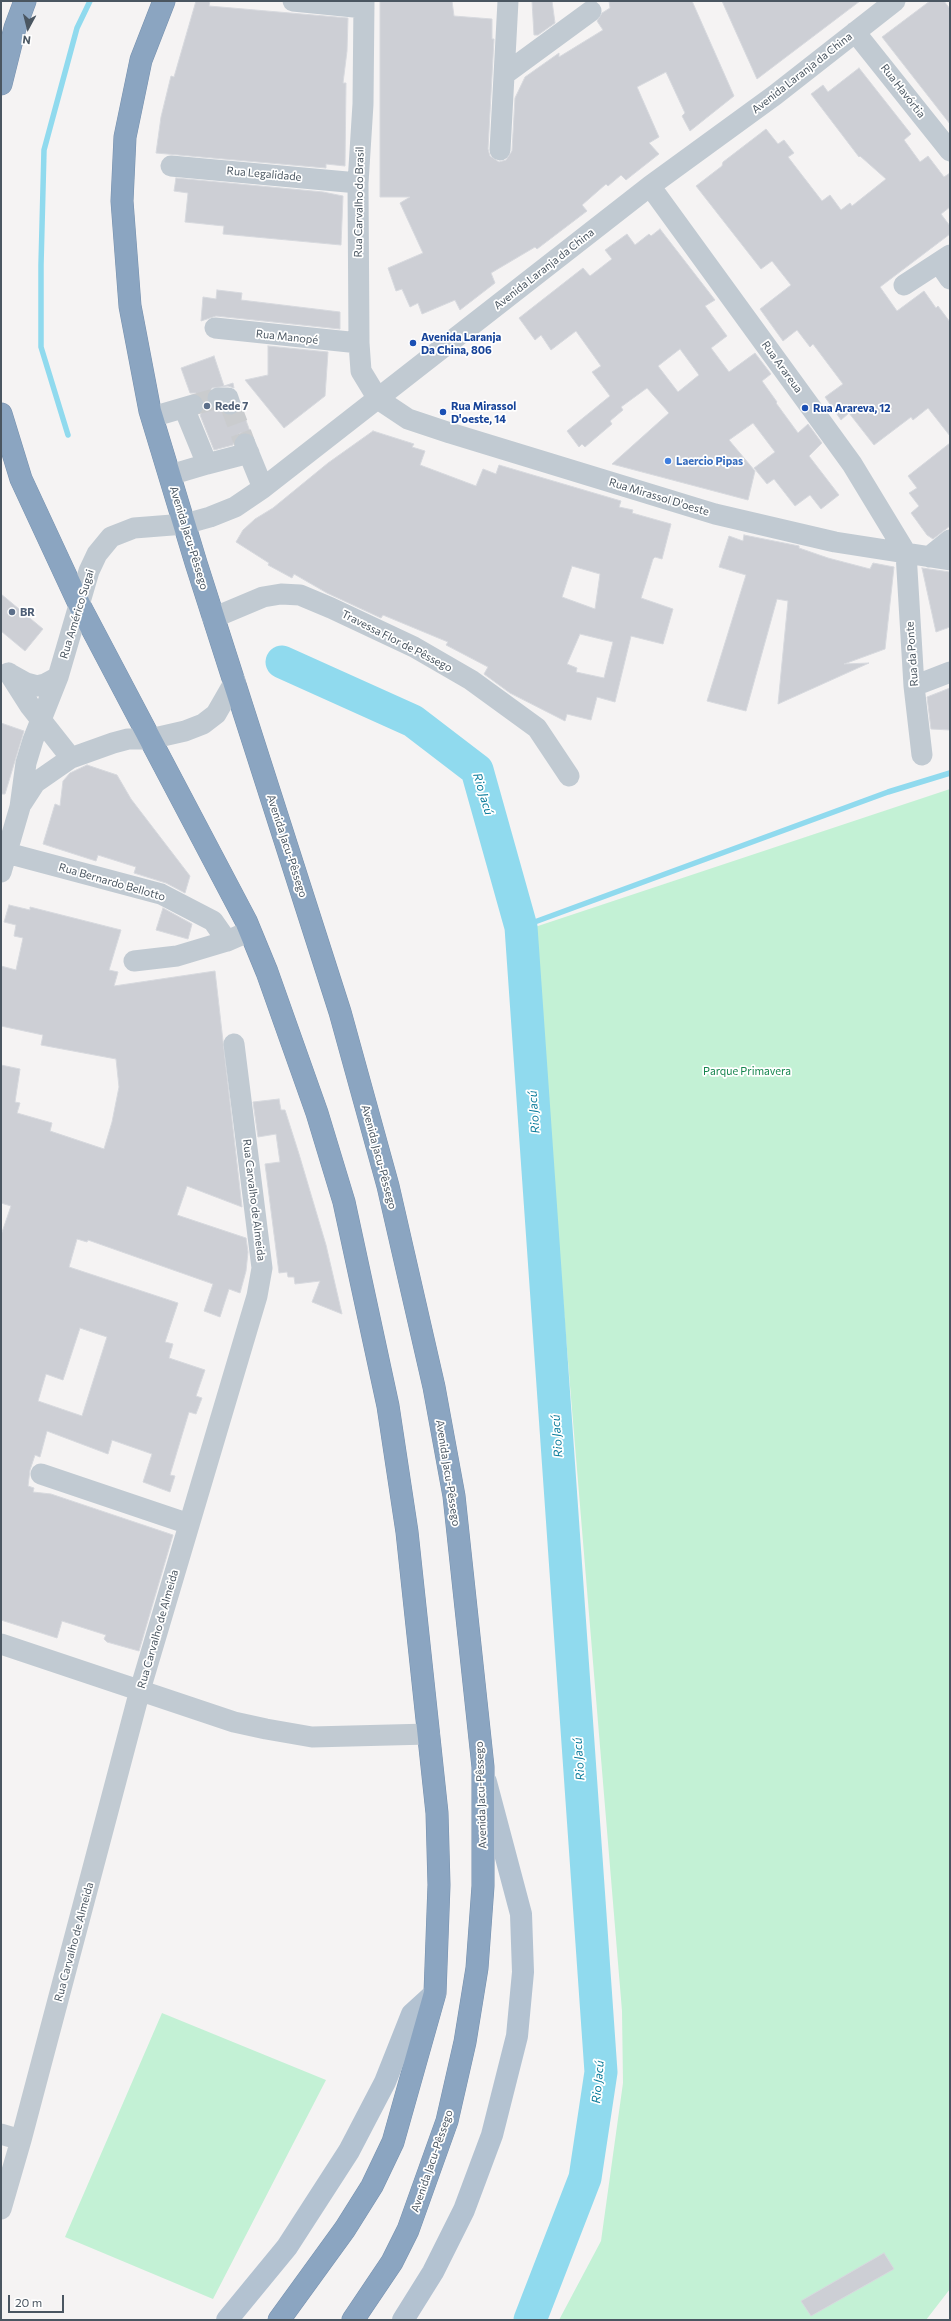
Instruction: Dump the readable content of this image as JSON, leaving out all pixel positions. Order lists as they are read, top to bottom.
{
  "streets": {
    "highway": ["Avenida Jacu-Pêssego"],
    "street": [
      "Avenida Laranja da China",
      "Rua Havórtia",
      "Rua Legalidade",
      "Rua Carvalho do Brasil",
      "Rua Manopé",
      "Rua Arareua",
      "Rua Mirassol D'oeste",
      "Rua Américo Sugai",
      "Travessa Flor de Pêssego",
      "Rua da Ponte",
      "Rua Bernardo Bellotto",
      "Rua Carvalho de Almeida"
    ]
  },
  "crossings": [
    ["Avenida Laranja da China", "Rua Havórtia"],
    ["Avenida Laranja da China", "Rua Carvalho do Brasil"],
    ["Avenida Laranja da China", "Rua Arareua"],
    ["Avenida Laranja da China", "Rua Mirassol D'oeste"],
    ["Avenida Laranja da China", "Avenida Jacu-Pêssego"],
    ["Avenida Laranja da China", "Rua Américo Sugai"],
    ["Rua Legalidade", "Rua Carvalho do Brasil"],
    ["Rua Carvalho do Brasil", "Rua Manopé"],
    ["Rua Carvalho do Brasil", "Rua Mirassol D'oeste"],
    ["Rua Arareua", "Rua Mirassol D'oeste"],
    ["Rua Arareua", "Rua da Ponte"],
    ["Rua Mirassol D'oeste", "Rua da Ponte"],
    ["Avenida Jacu-Pêssego", "Rua Américo Sugai"],
    ["Avenida Jacu-Pêssego", "Travessa Flor de Pêssego"],
    ["Rua Américo Sugai", "Rua Bernardo Bellotto"]
  ],
  "water": ["Rio Jacú"],
  "parks": ["Parque Primavera"],
  "places": [
    "Avenida Laranja Da China, 806",
    "Rede 7",
    "Rua Arareva, 12",
    "Rua Mirassol D'oeste, 14",
    "Laercio Pipas",
    "BR"
  ],
  "scale_bar": "20 m",
  "north": "bottom"
}
